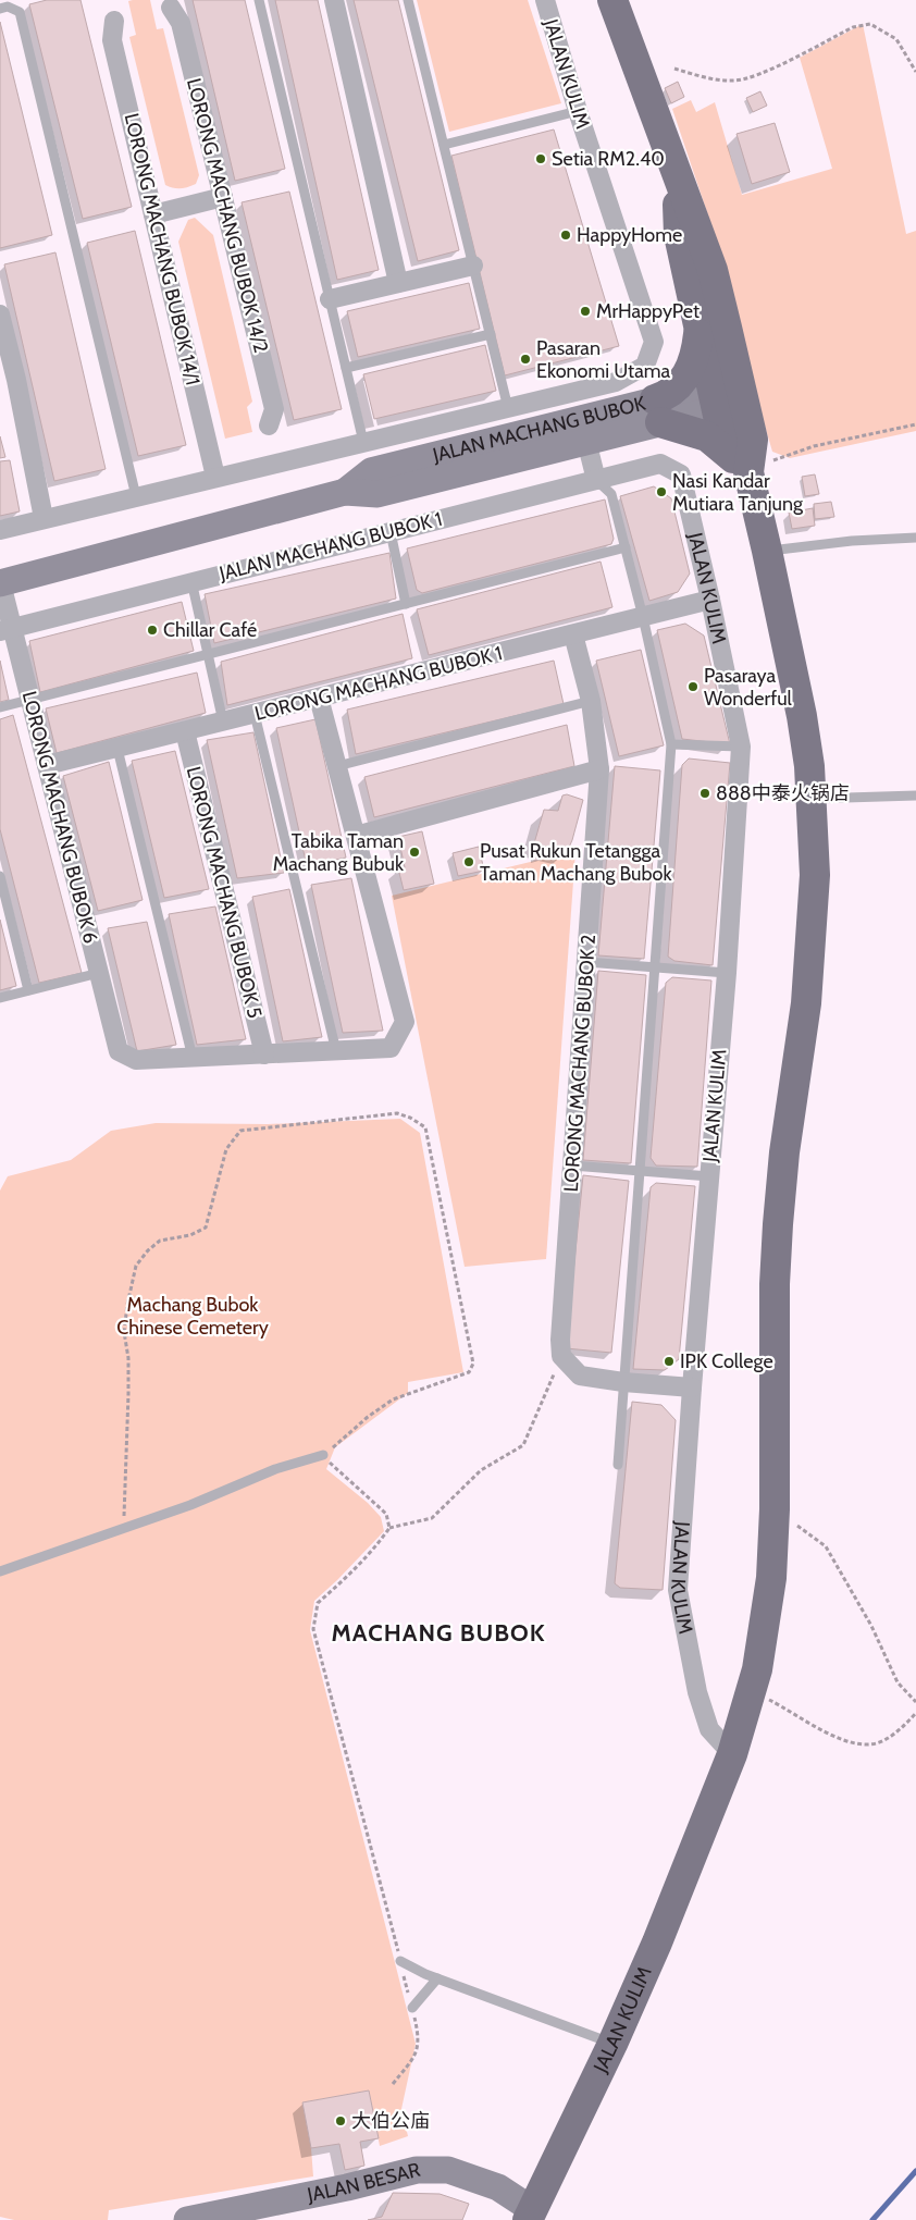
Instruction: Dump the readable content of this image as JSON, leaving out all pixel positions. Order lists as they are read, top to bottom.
{
  "streets": {
    "main road": ["JALAN KULIM", "JALAN MACHANG BUBOK", "JALAN BESAR"],
    "street": [
      "LORONG MACHANG BUBOK 14/2",
      "LORONG MACHANG BUBOK 14/1",
      "JALAN MACHANG BUBOK 1",
      "LORONG MACHANG BUBOK 1",
      "LORONG MACHANG BUBOK 6",
      "LORONG MACHANG BUBOK 5",
      "LORONG MACHANG BUBOK 2"
    ]
  },
  "crossings": [
    ["JALAN KULIM", "JALAN MACHANG BUBOK"],
    ["JALAN KULIM", "JALAN MACHANG BUBOK 1"],
    ["JALAN KULIM", "LORONG MACHANG BUBOK 1"],
    ["JALAN KULIM", "JALAN BESAR"],
    ["JALAN MACHANG BUBOK", "LORONG MACHANG BUBOK 6"],
    ["JALAN MACHANG BUBOK 1", "LORONG MACHANG BUBOK 6"],
    ["LORONG MACHANG BUBOK 1", "LORONG MACHANG BUBOK 6"],
    ["LORONG MACHANG BUBOK 1", "LORONG MACHANG BUBOK 5"],
    ["LORONG MACHANG BUBOK 1", "LORONG MACHANG BUBOK 2"]
  ],
  "districts": ["MACHANG BUBOK"],
  "parks": ["Machang Bubok Chinese Cemetery"],
  "places": [
    "Setia RM2.40",
    "HappyHome",
    "MrHappyPet",
    "Pasaran Ekonomi Utama",
    "Nasi Kandar Mutiara Tanjung",
    "Chillar Café",
    "Pasaraya Wonderful",
    "888中泰火锅店",
    "Tabika Taman Machang Bubuk",
    "Pusat Rukun Tetangga Taman Machang Bubok",
    "IPK College",
    "大伯公庙"
  ]
}
